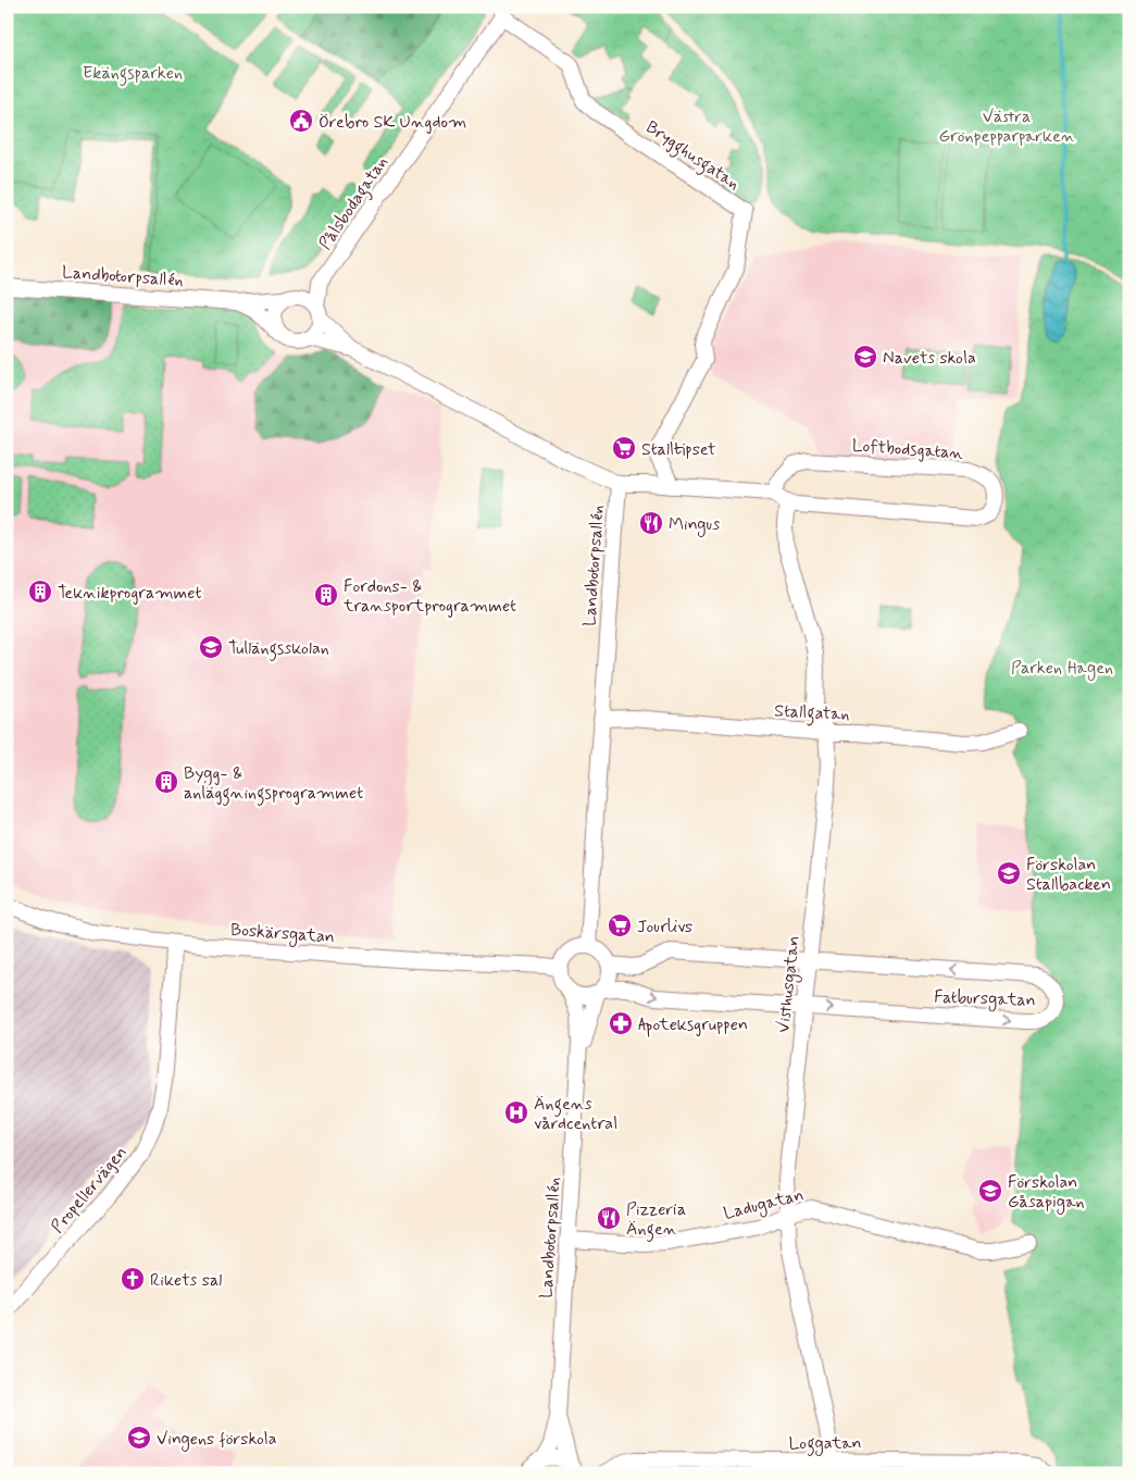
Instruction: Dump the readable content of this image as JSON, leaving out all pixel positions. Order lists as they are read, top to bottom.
{
  "streets": {
    "street": [
      "Brygghusgatan",
      "Pålsbodagatan",
      "Landbotorpsallén",
      "Loftbodsgatan",
      "Stallgatan",
      "Boskärsgatan",
      "Visthusgatan",
      "Fatbursgatan",
      "Propellervägen",
      "Ladugatan",
      "Loggatan"
    ]
  },
  "crossings": [
    ["Brygghusgatan", "Pålsbodagatan"],
    ["Brygghusgatan", "Loftbodsgatan"],
    ["Pålsbodagatan", "Landbotorpsallén"],
    ["Landbotorpsallén", "Loftbodsgatan"],
    ["Landbotorpsallén", "Stallgatan"],
    ["Landbotorpsallén", "Boskärsgatan"],
    ["Landbotorpsallén", "Fatbursgatan"],
    ["Landbotorpsallén", "Ladugatan"],
    ["Loftbodsgatan", "Visthusgatan"],
    ["Stallgatan", "Visthusgatan"],
    ["Boskärsgatan", "Fatbursgatan"],
    ["Boskärsgatan", "Propellervägen"],
    ["Visthusgatan", "Fatbursgatan"],
    ["Visthusgatan", "Ladugatan"],
    ["Visthusgatan", "Loggatan"]
  ],
  "parks": ["Ekängsparken", "Västra Grönpepparparken", "Parken Hagen"],
  "places": {
    "public building": ["Örebro SK Ungdom"],
    "school or university": [
      "Navets skola",
      "Tullängsskolan",
      "Förskolan Stallbacken",
      "Förskolan Gåsapigan",
      "Vingens förskola"
    ],
    "supermarket": ["Stalltipset", "Jourlivs"],
    "restaurant": ["Mingus", "Pizzeria Ängen"],
    "building": ["Teknikprogrammet", "Fordons- & transportprogrammet", "Bygg- & anläggningsprogrammet"],
    "pharmacy": ["Apoteksgruppen"],
    "hospital": ["Ängens vårdcentral"],
    "church": ["Rikets sal"]
  }
}
